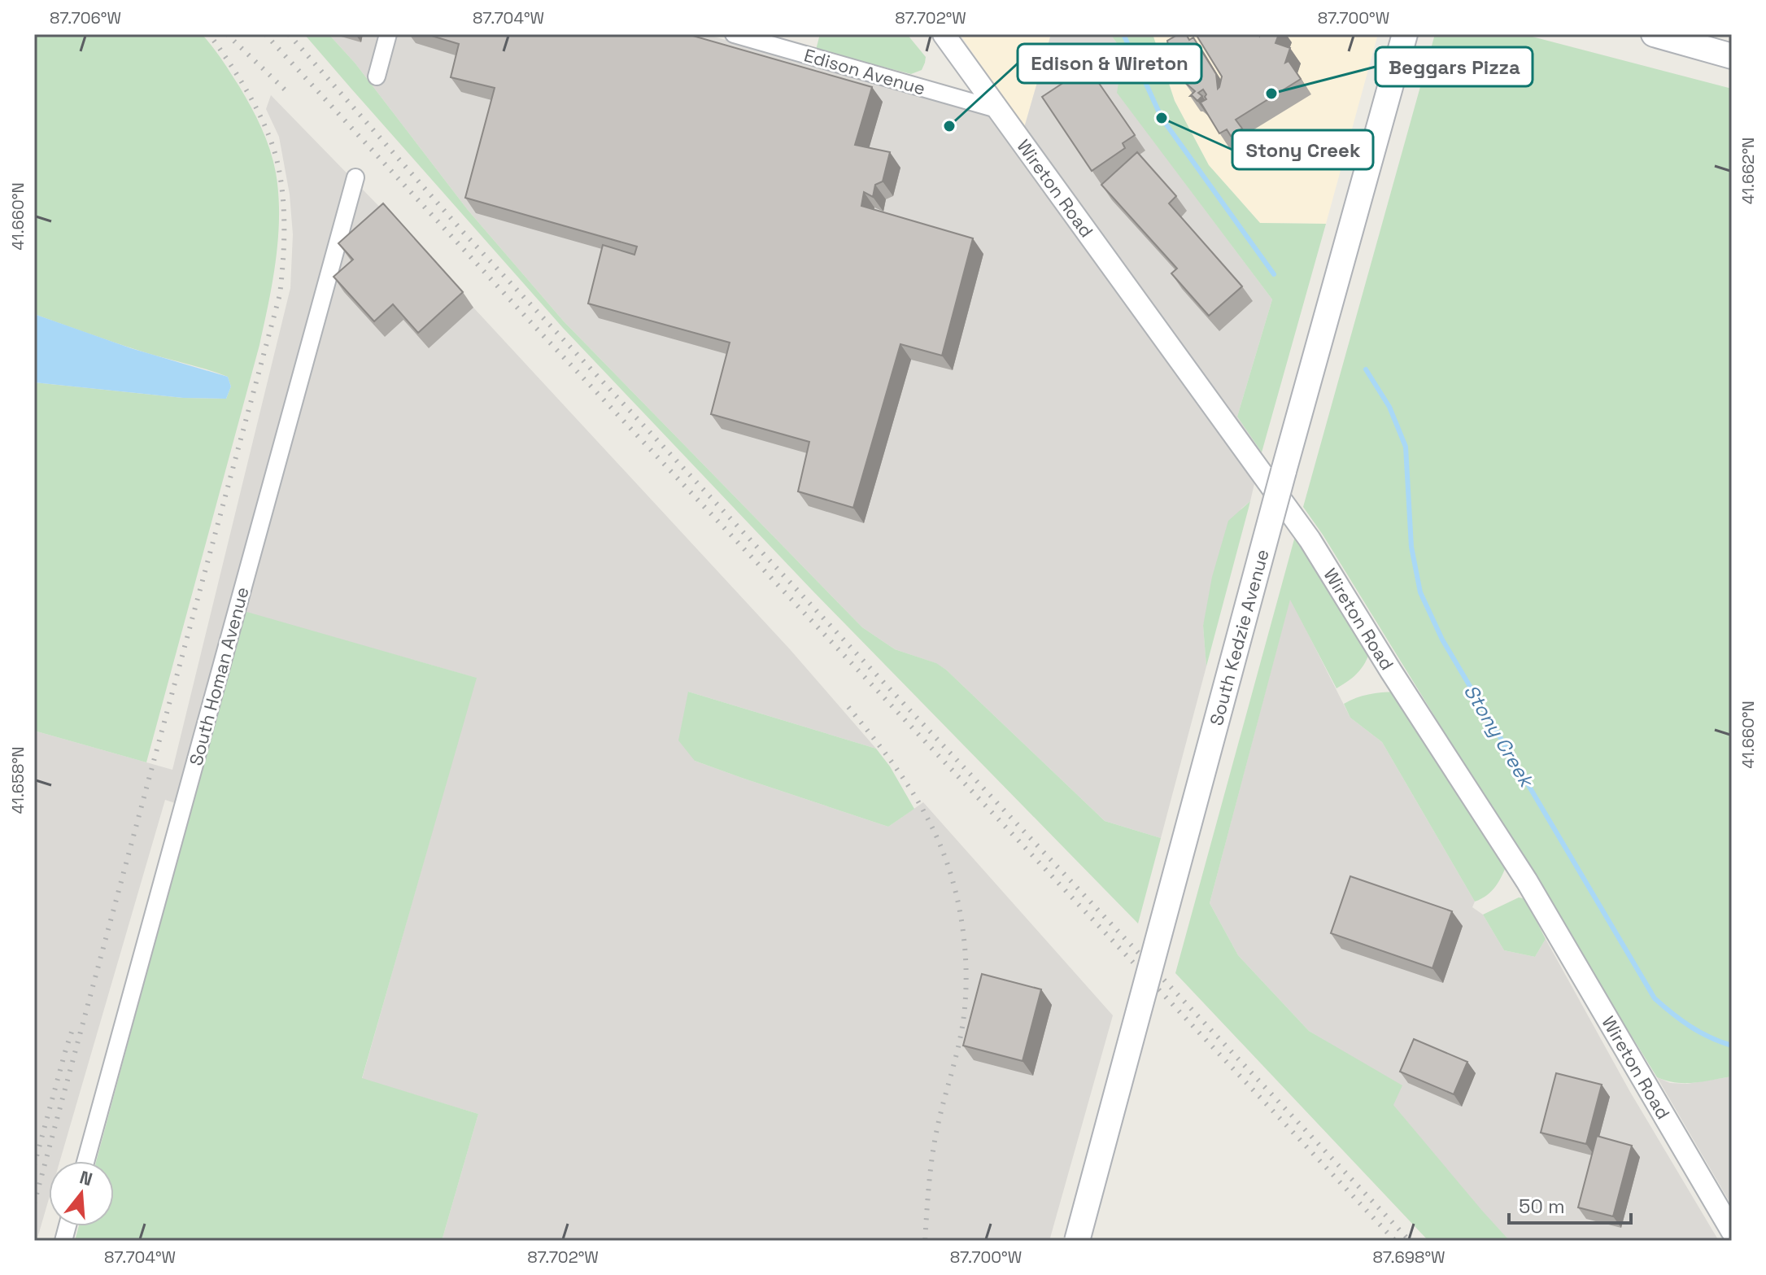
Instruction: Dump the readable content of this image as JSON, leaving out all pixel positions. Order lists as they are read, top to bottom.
{
  "streets": {
    "main road": ["South Kedzie Avenue"],
    "street": ["Edison Avenue", "Wireton Road", "South Homan Avenue"]
  },
  "crossings": [
    ["Edison Avenue", "Wireton Road"]
  ],
  "water": ["Stony Creek"],
  "places": ["Beggars Pizza", "Stony Creek", "Edison & Wireton"],
  "scale_bar": "50 m",
  "north": "top",
  "coordinates": [
    "87.706°W",
    "87.704°W",
    "87.702°W",
    "87.700°W",
    "41.662°N",
    "41.660°N",
    "41.658°N",
    "87.698°W"
  ]
}
